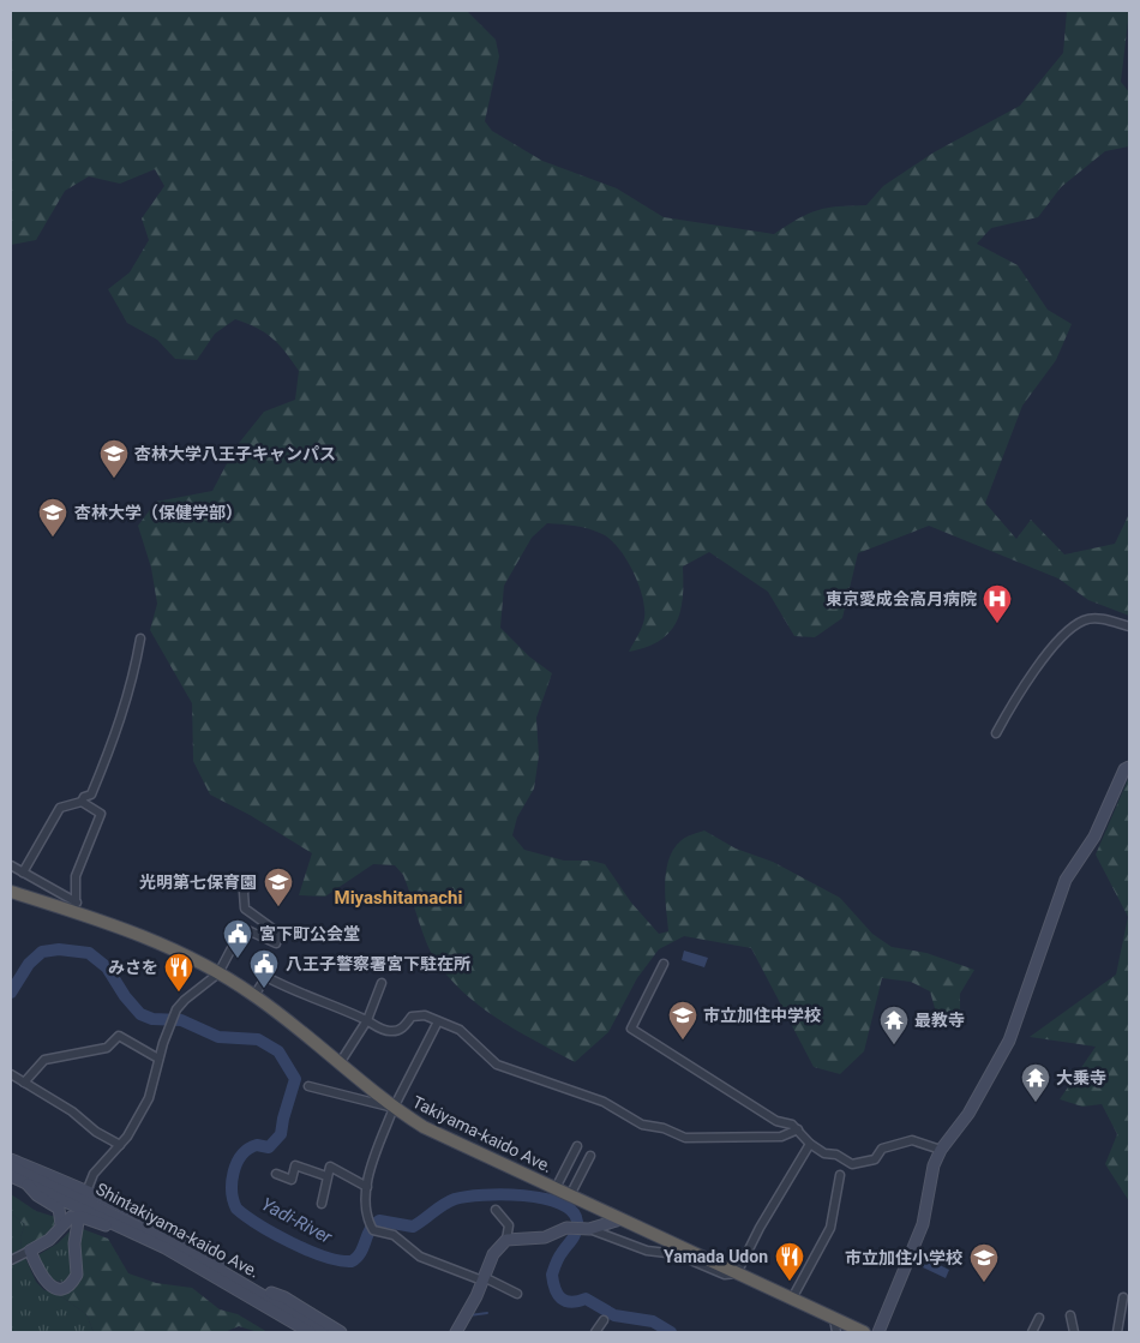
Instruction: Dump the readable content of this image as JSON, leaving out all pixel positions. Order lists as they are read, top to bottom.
{
  "streets": {
    "highway": ["Takiyama-kaido Ave."],
    "main road": ["Shintakiyama-kaido Ave."]
  },
  "districts": ["Miyashitamachi"],
  "water": ["Yadi-River"],
  "places": {
    "school or university": [
      "杏林大学八王子キャンパス",
      "杏林大学（保健学部）",
      "光明第七保育園",
      "市立加住中学校",
      "市立加住小学校"
    ],
    "hospital": ["東京愛成会高月病院"],
    "public building": ["宮下町公会堂", "八王子警察署宮下駐在所"],
    "restaurant": ["みさを", "Yamada Udon"],
    "temple": ["最教寺", "大乗寺"]
  }
}
